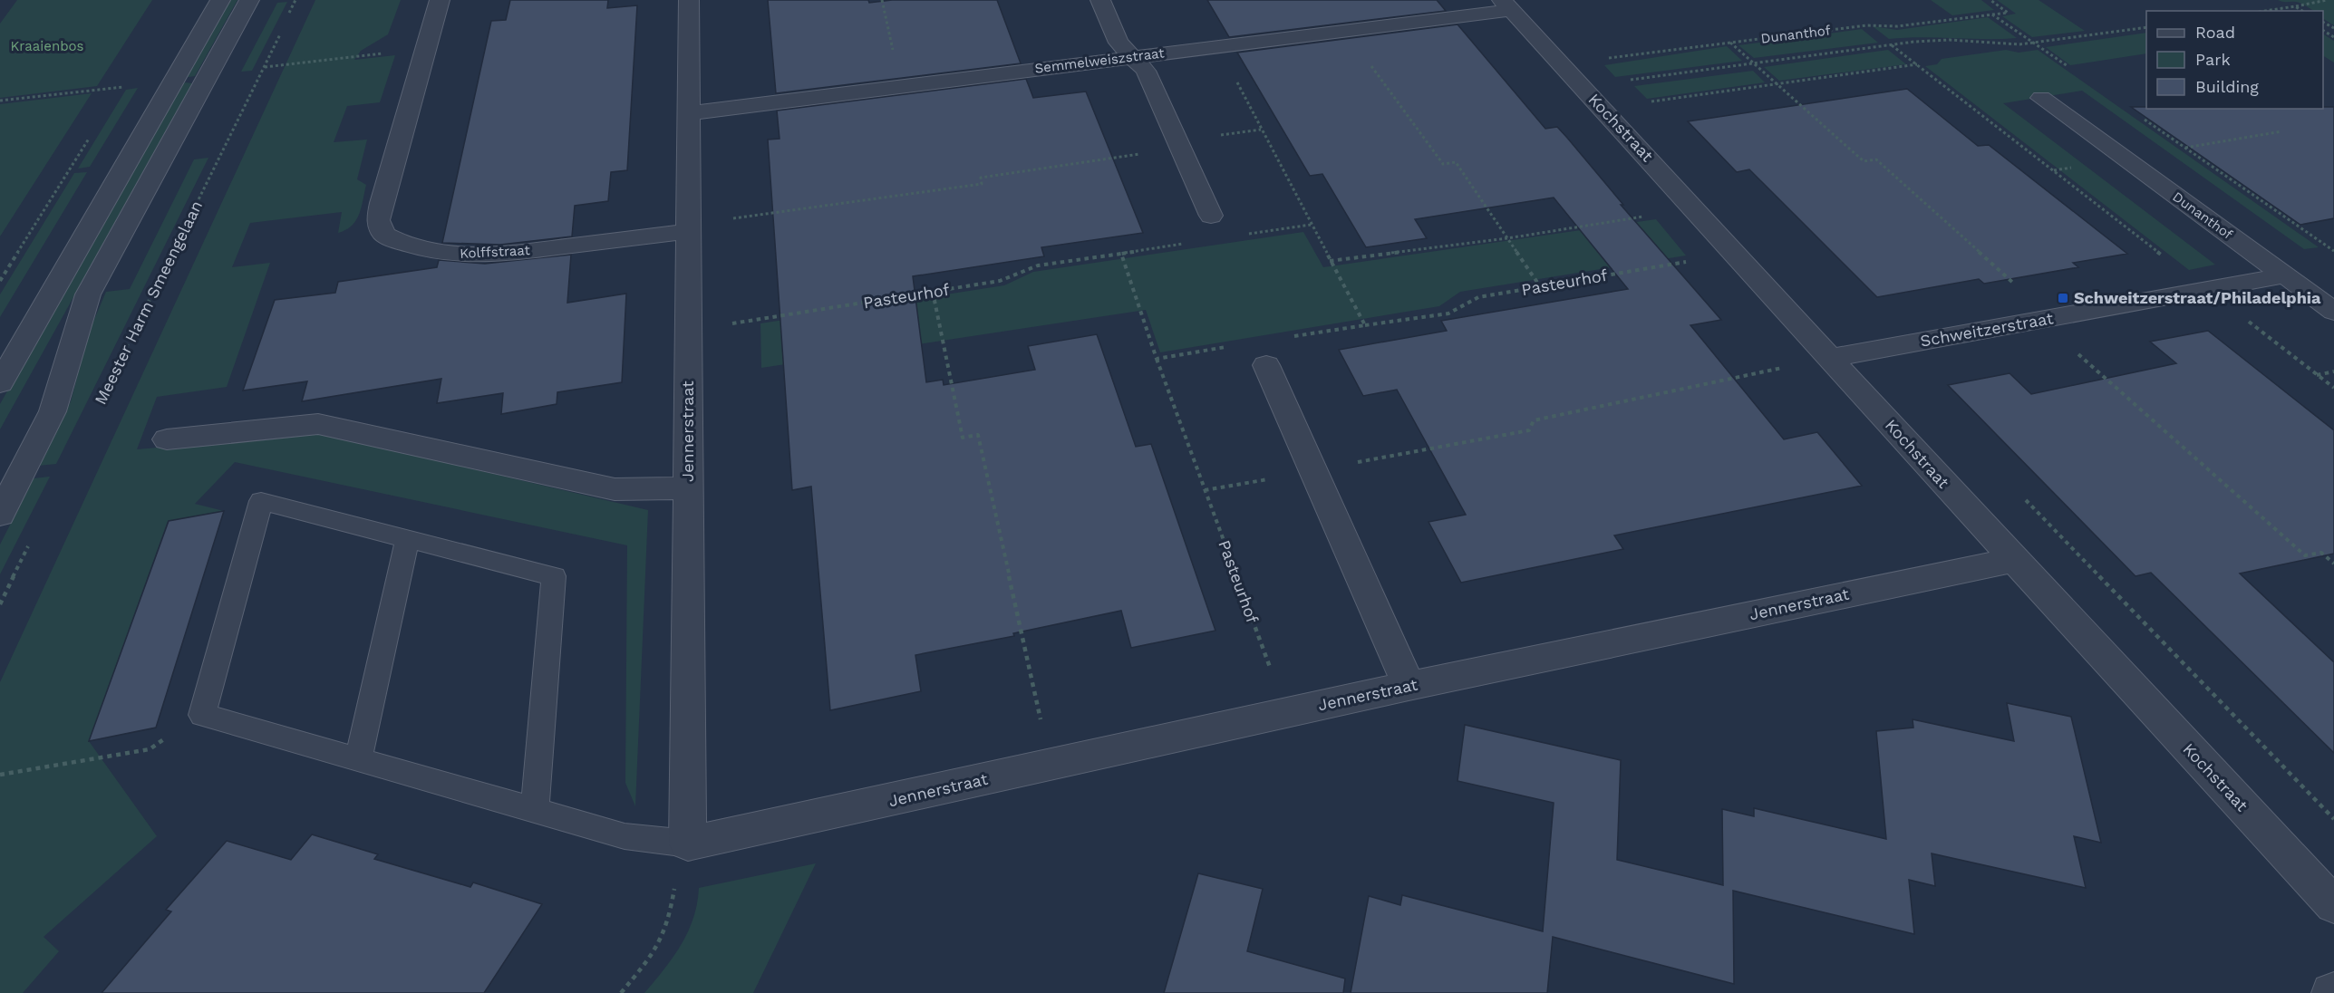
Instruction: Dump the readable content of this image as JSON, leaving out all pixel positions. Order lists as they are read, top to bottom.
{
  "streets": {
    "street": [
      "Dunanthof",
      "Semmelweiszstraat",
      "Kochstraat",
      "Kolffstraat",
      "Schweitzerstraat",
      "Jennerstraat"
    ],
    "path": ["Pasteurhof", "Meester Harm Smeengelaan"]
  },
  "crossings": [
    ["Dunanthof", "Kochstraat"],
    ["Dunanthof", "Schweitzerstraat"],
    ["Semmelweiszstraat", "Kochstraat"],
    ["Semmelweiszstraat", "Jennerstraat"],
    ["Kochstraat", "Pasteurhof"],
    ["Kochstraat", "Schweitzerstraat"],
    ["Kochstraat", "Jennerstraat"],
    ["Kolffstraat", "Jennerstraat"],
    ["Pasteurhof", "Jennerstraat"]
  ],
  "parks": ["Kraaienbos"],
  "places": {
    "transit": ["Schweitzerstraat/Philadelphia"]
  },
  "legend": ["Road", "Park", "Building"]
}
